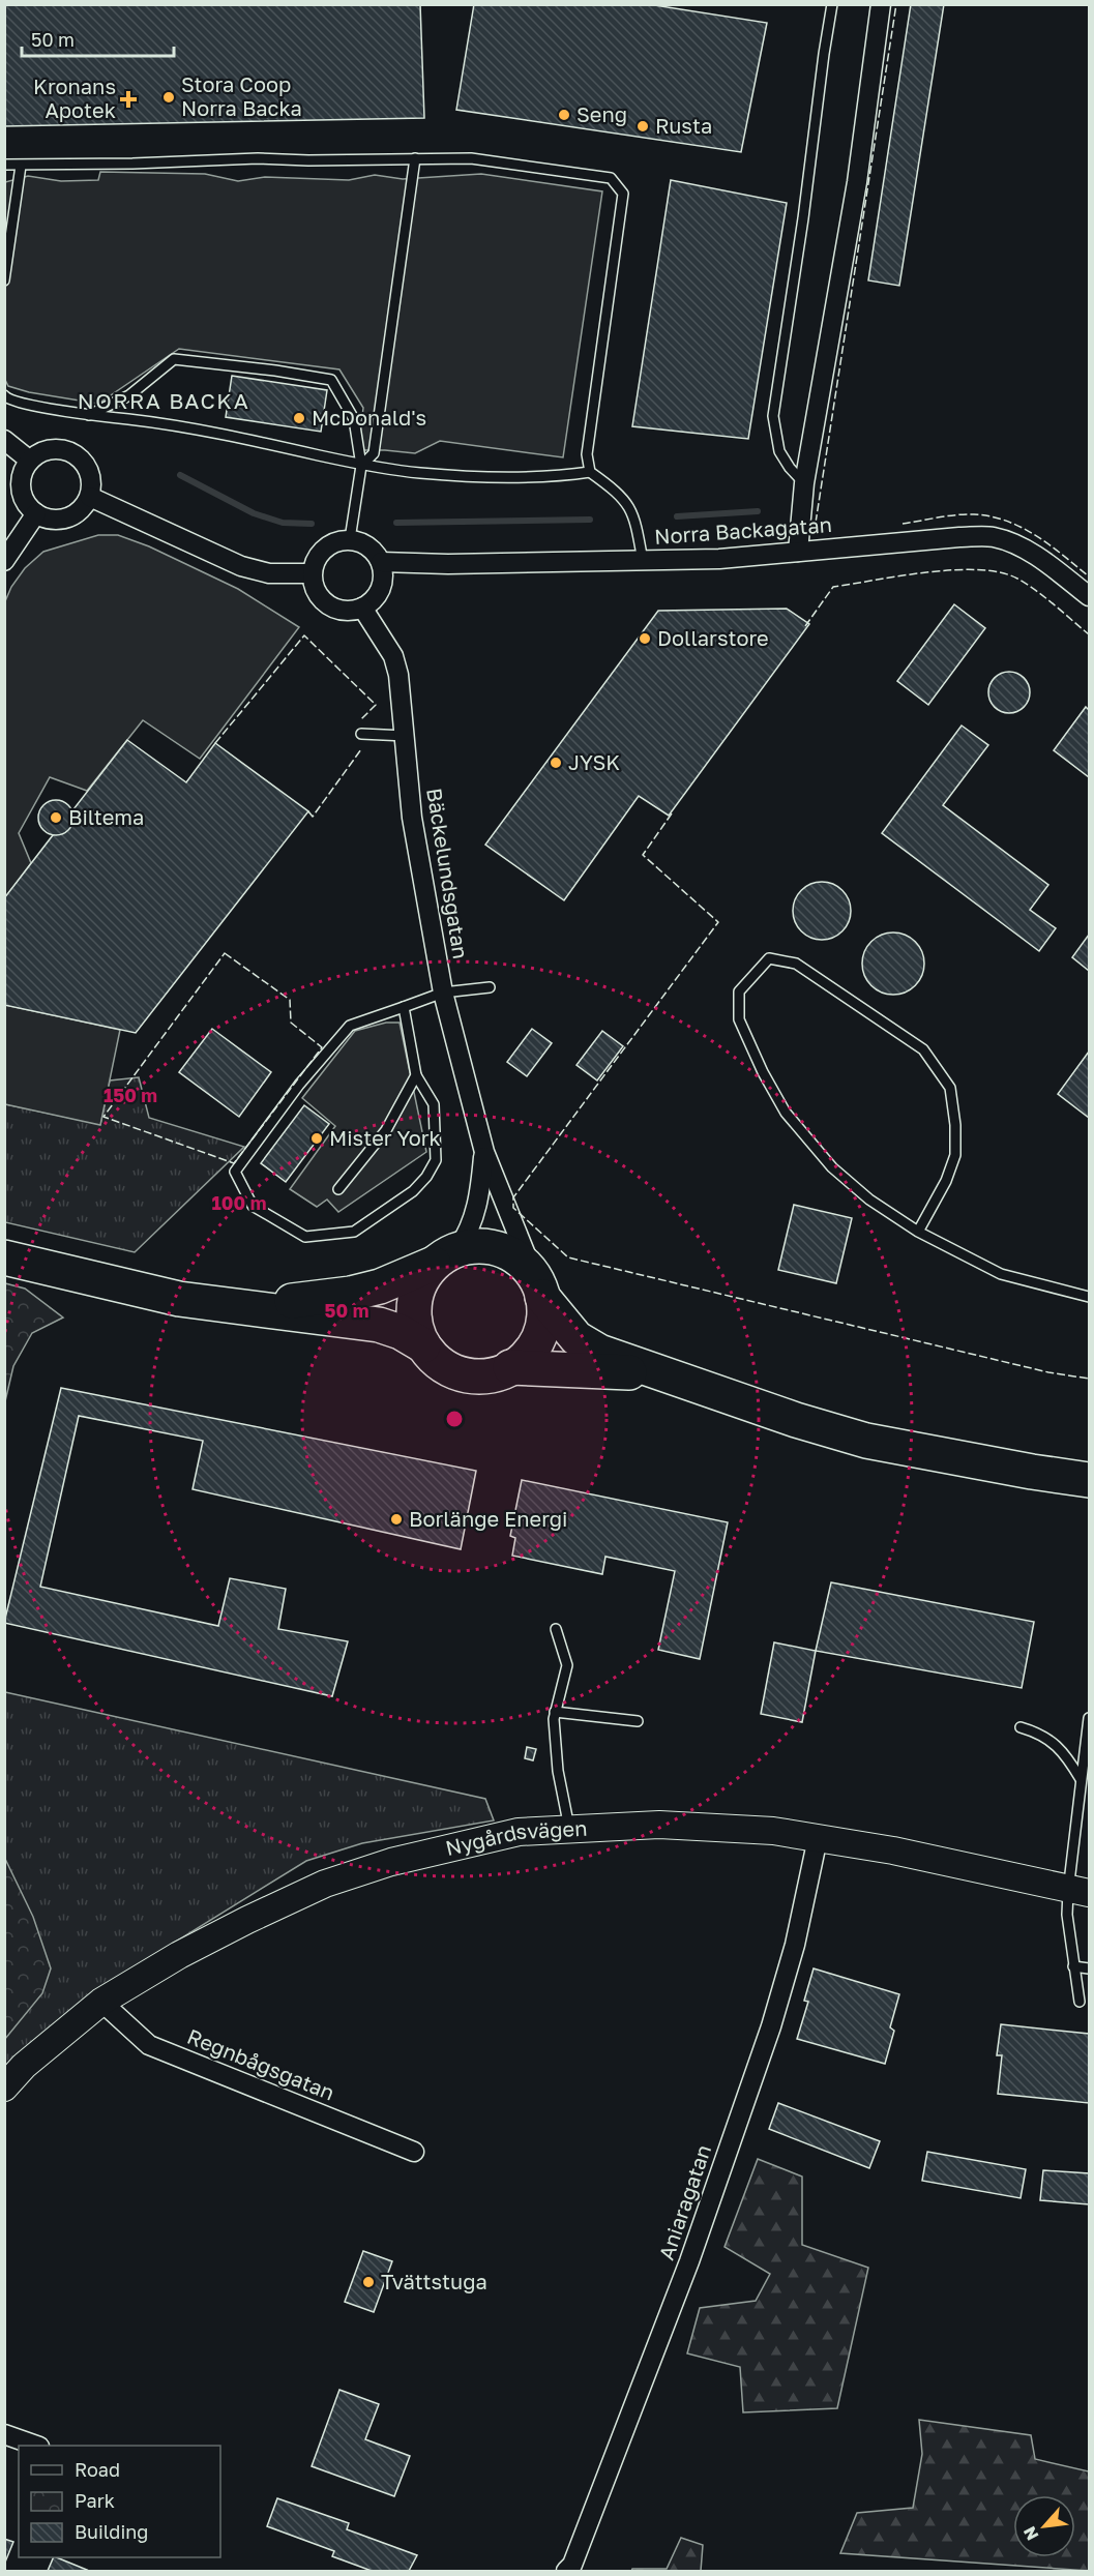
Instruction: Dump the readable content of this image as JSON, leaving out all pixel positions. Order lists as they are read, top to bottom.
{
  "streets": {
    "street": [
      "Norra Backagatan",
      "Bäckelundsgatan",
      "Nygårdsvägen",
      "Regnbågsgatan",
      "Aniaragatan"
    ]
  },
  "crossings": [
    ["Norra Backagatan", "Bäckelundsgatan"],
    ["Nygårdsvägen", "Regnbågsgatan"],
    ["Nygårdsvägen", "Aniaragatan"]
  ],
  "districts": ["NORRA BACKA"],
  "places": {
    "other": [
      "Stora Coop Norra Backa",
      "Seng",
      "Rusta",
      "McDonald's",
      "Dollarstore",
      "JYSK",
      "Biltema",
      "Mister York",
      "Borlänge Energi",
      "Tvättstuga"
    ],
    "health": ["Kronans Apotek"]
  },
  "legend": ["Road", "Park", "Building"],
  "scale_bar": "50 m",
  "north": "bottom left",
  "rings": ["150 m", "100 m", "50 m"]
}
